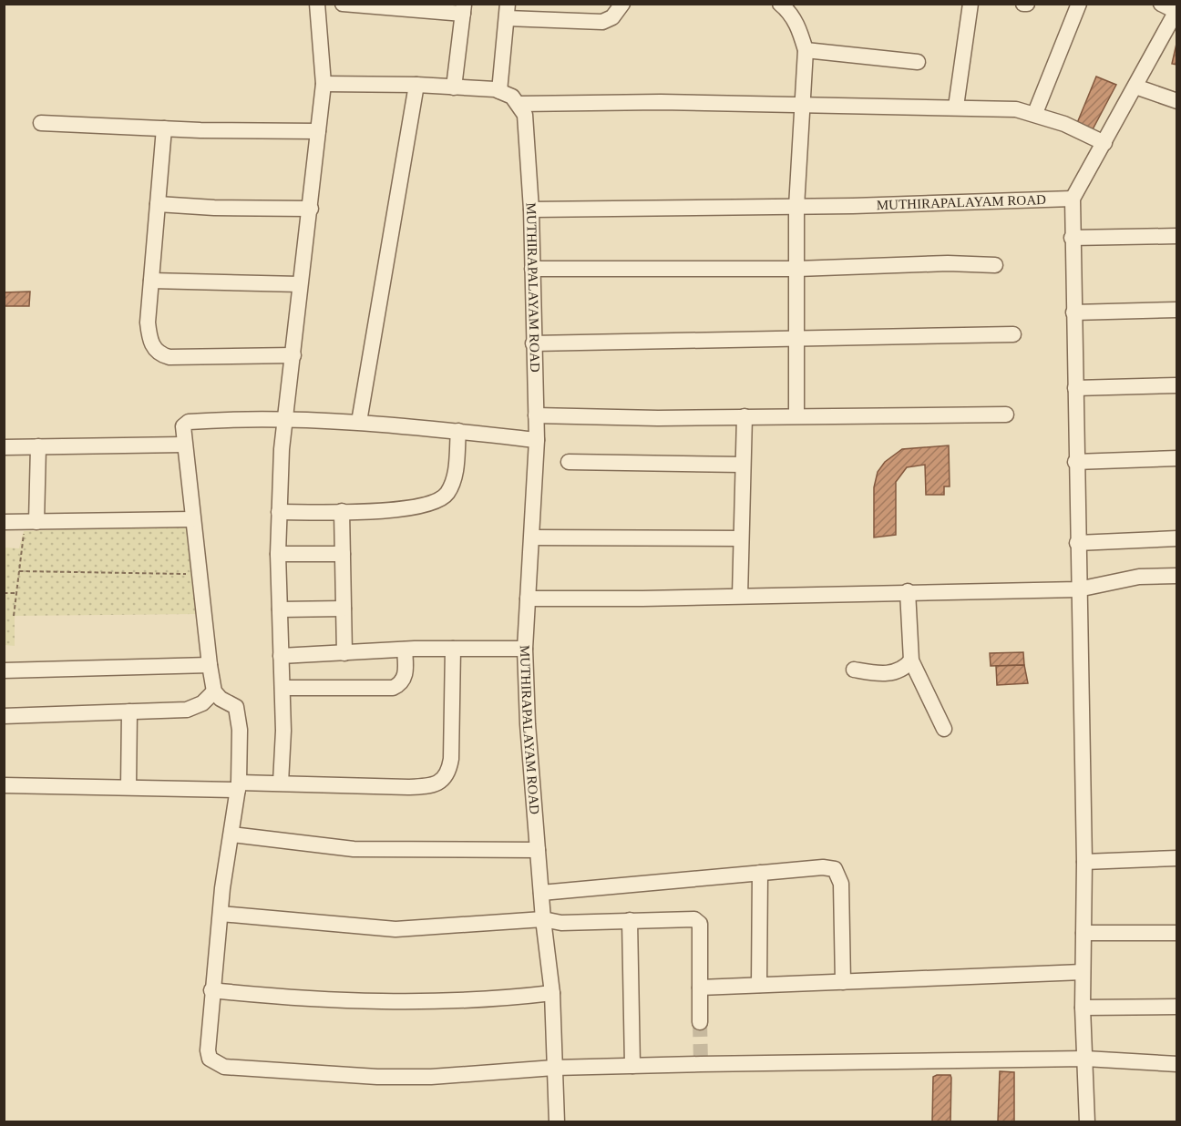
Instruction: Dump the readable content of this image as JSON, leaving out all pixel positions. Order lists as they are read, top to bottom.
{
  "streets": {
    "street": ["MUTHIRAPALAYAM ROAD"]
  }
}
